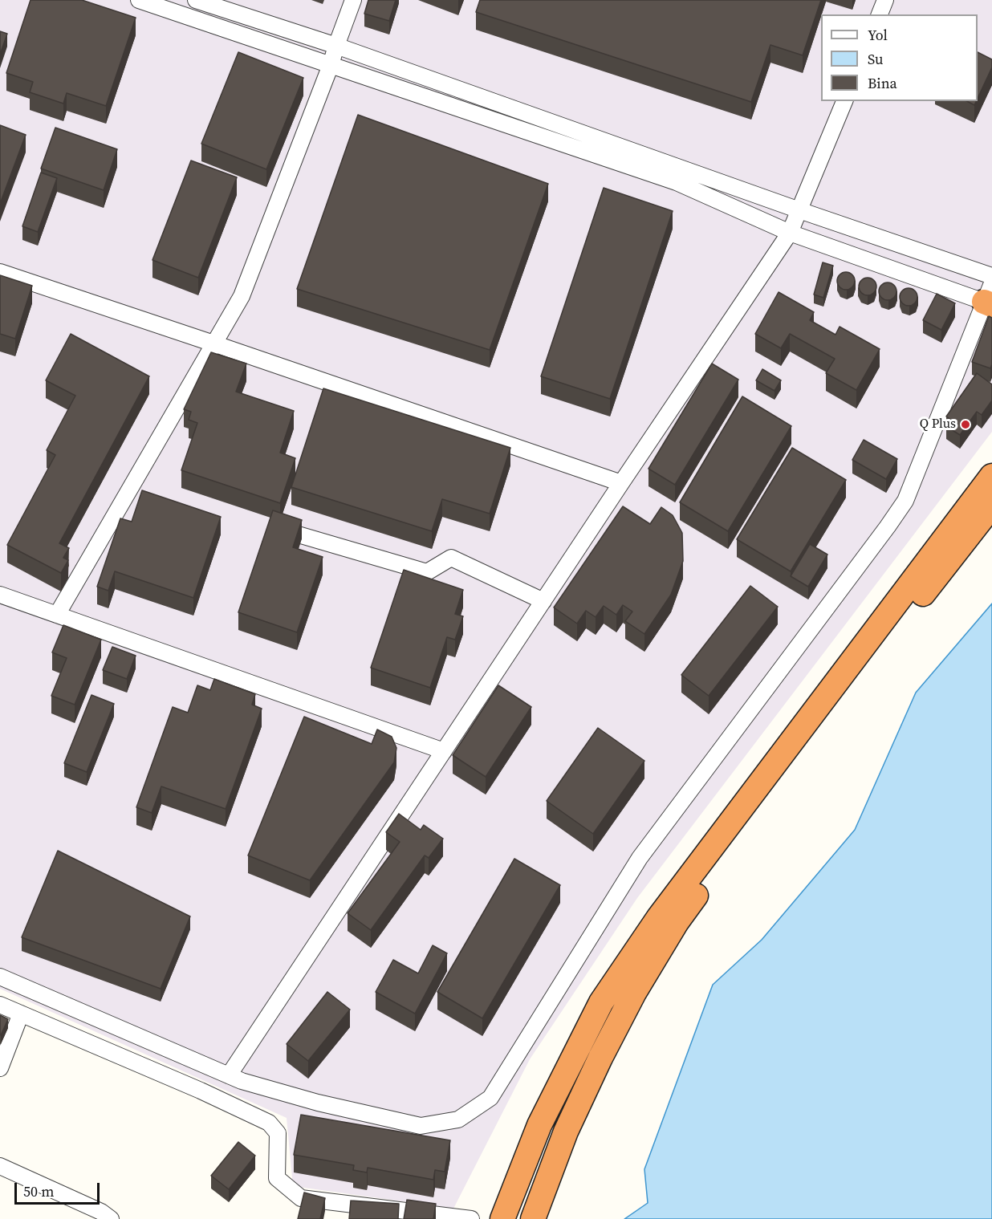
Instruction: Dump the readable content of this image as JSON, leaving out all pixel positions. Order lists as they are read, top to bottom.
{
  "places": ["Q Plus"],
  "legend": ["Yol", "Su", "Bina"],
  "scale_bar": "50 m"
}
